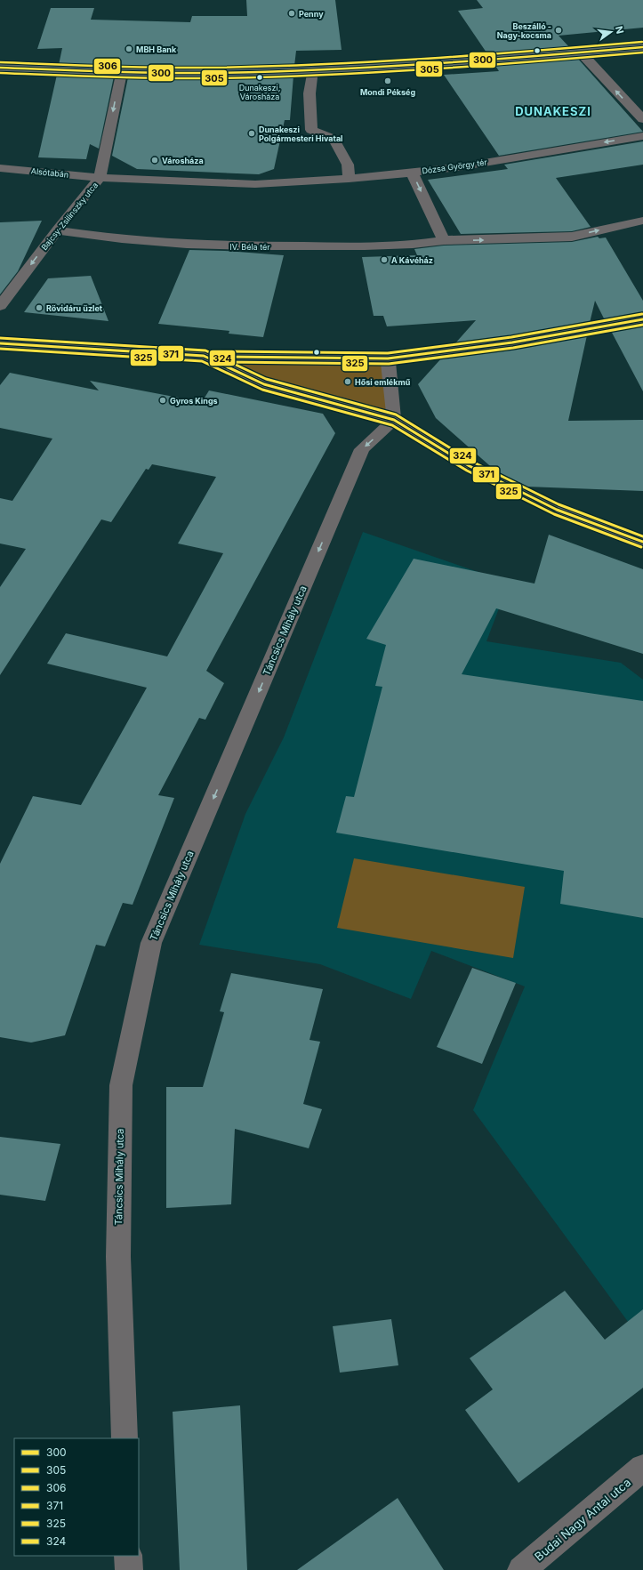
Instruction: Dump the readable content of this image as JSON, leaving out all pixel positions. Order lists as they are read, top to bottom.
{
  "streets": {
    "street": [
      "Dózsa György tér",
      "Alsótabán",
      "Bajcsy-Zsilinszky utca",
      "IV. Béla tér",
      "Táncsics Mihály utca",
      "Budai Nagy Antal utca"
    ]
  },
  "crossings": [
    ["Dózsa György tér", "IV. Béla tér"],
    ["Alsótabán", "Bajcsy-Zsilinszky utca"],
    ["Bajcsy-Zsilinszky utca", "IV. Béla tér"]
  ],
  "one_way": ["Bajcsy-Zsilinszky utca", "Táncsics Mihály utca"],
  "districts": ["DUNAKESZI"],
  "places": [
    "Penny",
    "Beszálló - Nagy-kocsma",
    "MBH Bank",
    "Dunakeszi, Városháza",
    "Mondi Pékség",
    "Dunakeszi Polgármesteri Hivatal",
    "Városháza",
    "A Kávéház",
    "Rövidáru üzlet",
    "Hősi emlékmű",
    "Gyros Kings"
  ],
  "lines": [
    "transit line 306",
    "transit line 300",
    "transit line 305",
    "transit line 324",
    "transit line 371",
    "transit line 325"
  ],
  "legend": [
    "300",
    "305",
    "306",
    "371",
    "325",
    "324"
  ],
  "north": "right"
}
